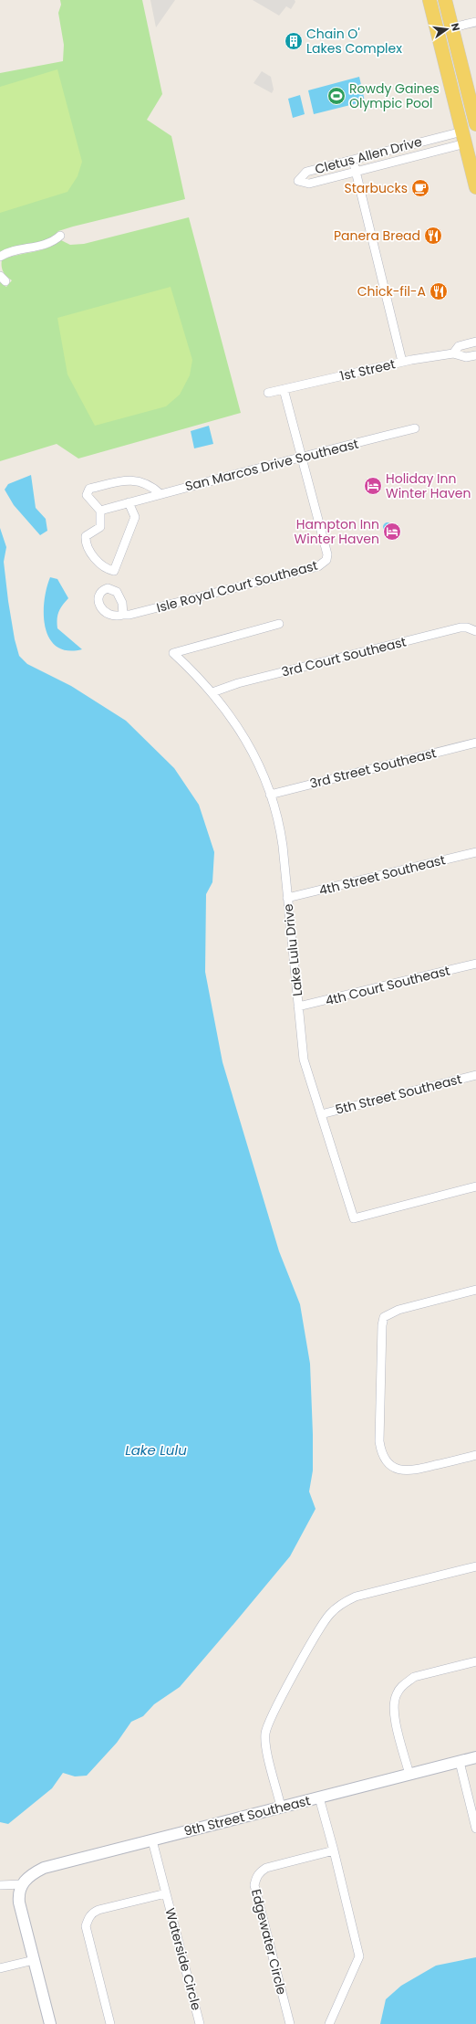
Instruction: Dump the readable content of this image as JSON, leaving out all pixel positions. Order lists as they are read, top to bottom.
{
  "streets": {
    "street": [
      "Cletus Allen Drive",
      "1st Street",
      "San Marcos Drive Southeast",
      "Isle Royal Court Southeast",
      "3rd Court Southeast",
      "3rd Street Southeast",
      "4th Street Southeast",
      "Lake Lulu Drive",
      "4th Court Southeast",
      "5th Street Southeast",
      "9th Street Southeast",
      "Edgewater Circle",
      "Waterside Circle"
    ]
  },
  "crossings": [
    ["1st Street", "Isle Royal Court Southeast"],
    ["San Marcos Drive Southeast", "Isle Royal Court Southeast"],
    ["3rd Court Southeast", "Lake Lulu Drive"],
    ["3rd Street Southeast", "Lake Lulu Drive"],
    ["4th Street Southeast", "Lake Lulu Drive"],
    ["Lake Lulu Drive", "4th Court Southeast"],
    ["Lake Lulu Drive", "5th Street Southeast"],
    ["9th Street Southeast", "Waterside Circle"]
  ],
  "water": ["Lake Lulu"],
  "places": {
    "building": ["Chain O' Lakes Complex"],
    "sports": ["Rowdy Gaines Olympic Pool"],
    "cafe": ["Starbucks"],
    "restaurant": ["Panera Bread", "Chick-fil-A"],
    "hotel": ["Holiday Inn Winter Haven", "Hampton Inn Winter Haven"]
  },
  "north": "right"
}
